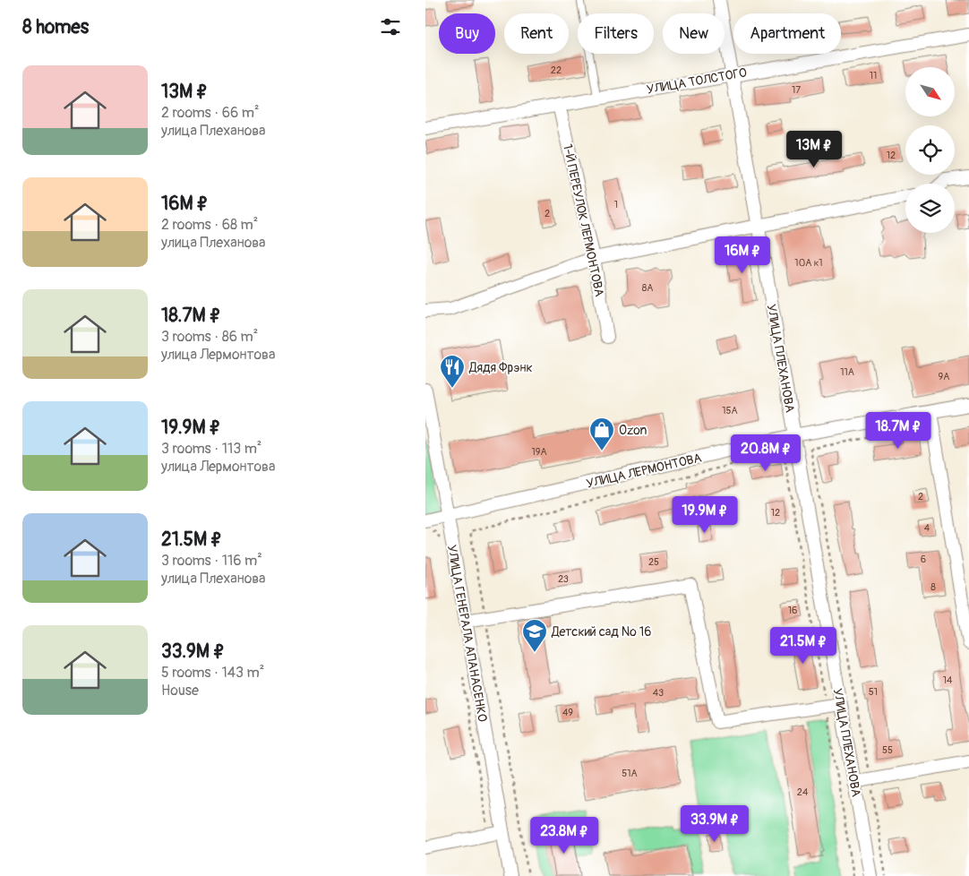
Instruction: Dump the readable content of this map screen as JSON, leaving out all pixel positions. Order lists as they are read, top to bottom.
{
  "streets": {
    "street": [
      "УЛИЦА ТОЛСТОГО",
      "1-Й ПЕРЕУЛОК ЛЕРМОНТОВА",
      "УЛИЦА ПЛЕХАНОВА",
      "УЛИЦА ЛЕРМОНТОВА",
      "УЛИЦА ГЕНЕРАЛА АПАНАСЕНКО"
    ]
  },
  "crossings": [
    ["УЛИЦА ТОЛСТОГО", "1-Й ПЕРЕУЛОК ЛЕРМОНТОВА"],
    ["УЛИЦА ТОЛСТОГО", "УЛИЦА ПЛЕХАНОВА"],
    ["УЛИЦА ПЛЕХАНОВА", "УЛИЦА ЛЕРМОНТОВА"],
    ["УЛИЦА ЛЕРМОНТОВА", "УЛИЦА ГЕНЕРАЛА АПАНАСЕНКО"]
  ],
  "places": {
    "restaurant": ["Дядя Фрэнк"],
    "shop": ["Ozon"],
    "school or university": ["Детский сад № 16"]
  },
  "house_numbers": [
    "22",
    "11",
    "17",
    "12",
    "1",
    "2",
    "10А к1",
    "8А",
    "11А",
    "9А",
    "15А",
    "19А",
    "2",
    "12",
    "4",
    "6",
    "25",
    "23",
    "8",
    "16",
    "14",
    "51",
    "43",
    "49",
    "55",
    "51А",
    "24"
  ],
  "north": "bottom right",
  "page": {
    "heading": "8 homes",
    "chip": [
      "Buy",
      "Rent",
      "Filters",
      "New",
      "Apartment"
    ],
    "list": [
      {
        "name": "13M ₽",
        "note": "2 rooms · 66 m² · улица Плеханова"
      },
      {
        "name": "16M ₽",
        "note": "2 rooms · 68 m² · улица Плеханова"
      },
      {
        "name": "18.7M ₽",
        "note": "3 rooms · 86 m² · улица Лермонтова"
      },
      {
        "name": "19.9M ₽",
        "note": "3 rooms · 113 m² · улица Лермонтова"
      },
      {
        "name": "21.5M ₽",
        "note": "3 rooms · 116 m² · улица Плеханова"
      },
      {
        "name": "33.9M ₽",
        "note": "5 rooms · 143 m² · House"
      }
    ],
    "price": [
      "13M ₽",
      "16M ₽",
      "18.7M ₽",
      "20.8M ₽",
      "19.9M ₽",
      "21.5M ₽",
      "33.9M ₽",
      "23.8M ₽"
    ]
  }
}
